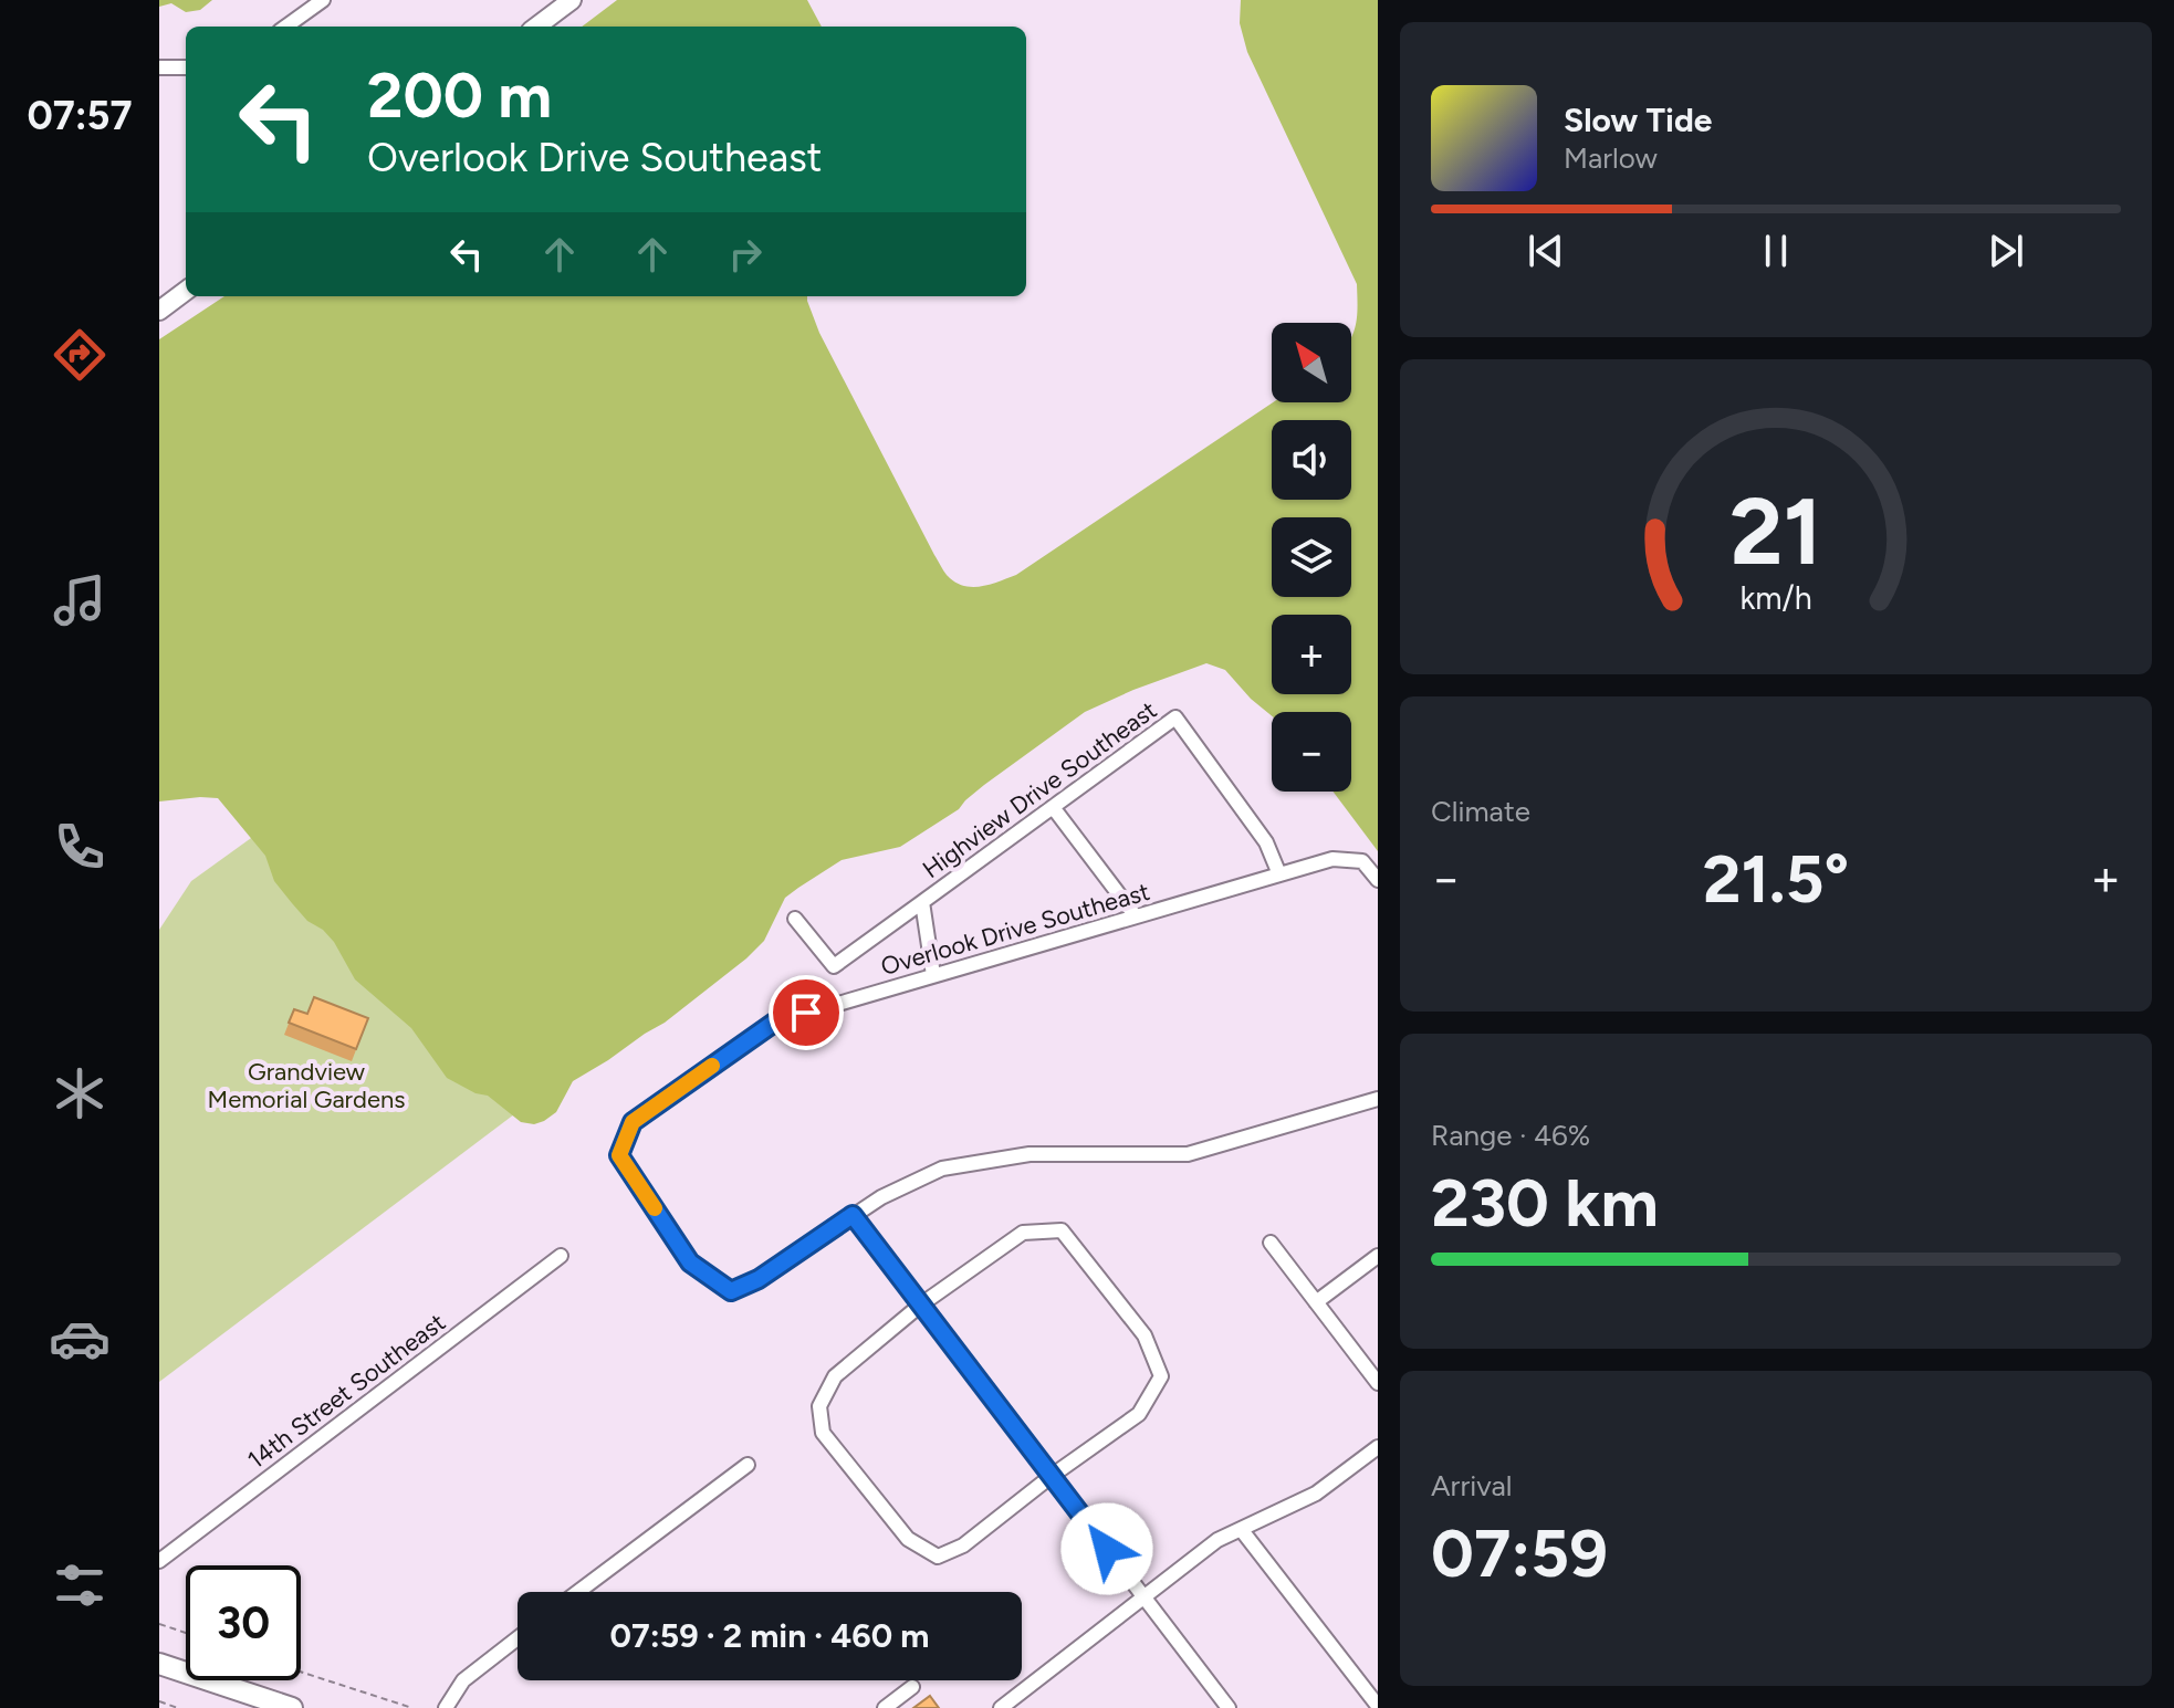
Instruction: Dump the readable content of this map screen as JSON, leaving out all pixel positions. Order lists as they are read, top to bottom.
{
  "streets": {
    "street": ["Highview Drive Southeast", "Overlook Drive Southeast", "14th Street Southeast"]
  },
  "crossings": [
    ["Highview Drive Southeast", "Overlook Drive Southeast"]
  ],
  "parks": ["Grandview Memorial Gardens"],
  "north": "top left",
  "page": {
    "tabs": "07:57",
    "turn": ["200 m", "Overlook Drive Southeast"],
    "song": ["Slow Tide", "Marlow"],
    "map_buttons": ["+", "−"],
    "tile": [
      "Climate",
      ["Range · 46%", "230 km"],
      ["Arrival", "07:59"]
    ],
    "heat": ["−", "21.5°", "+"],
    "limit": "30",
    "trip": "07:59 · 2 min · 460 m",
    "gauge": ["21", "km/h"]
  }
}
